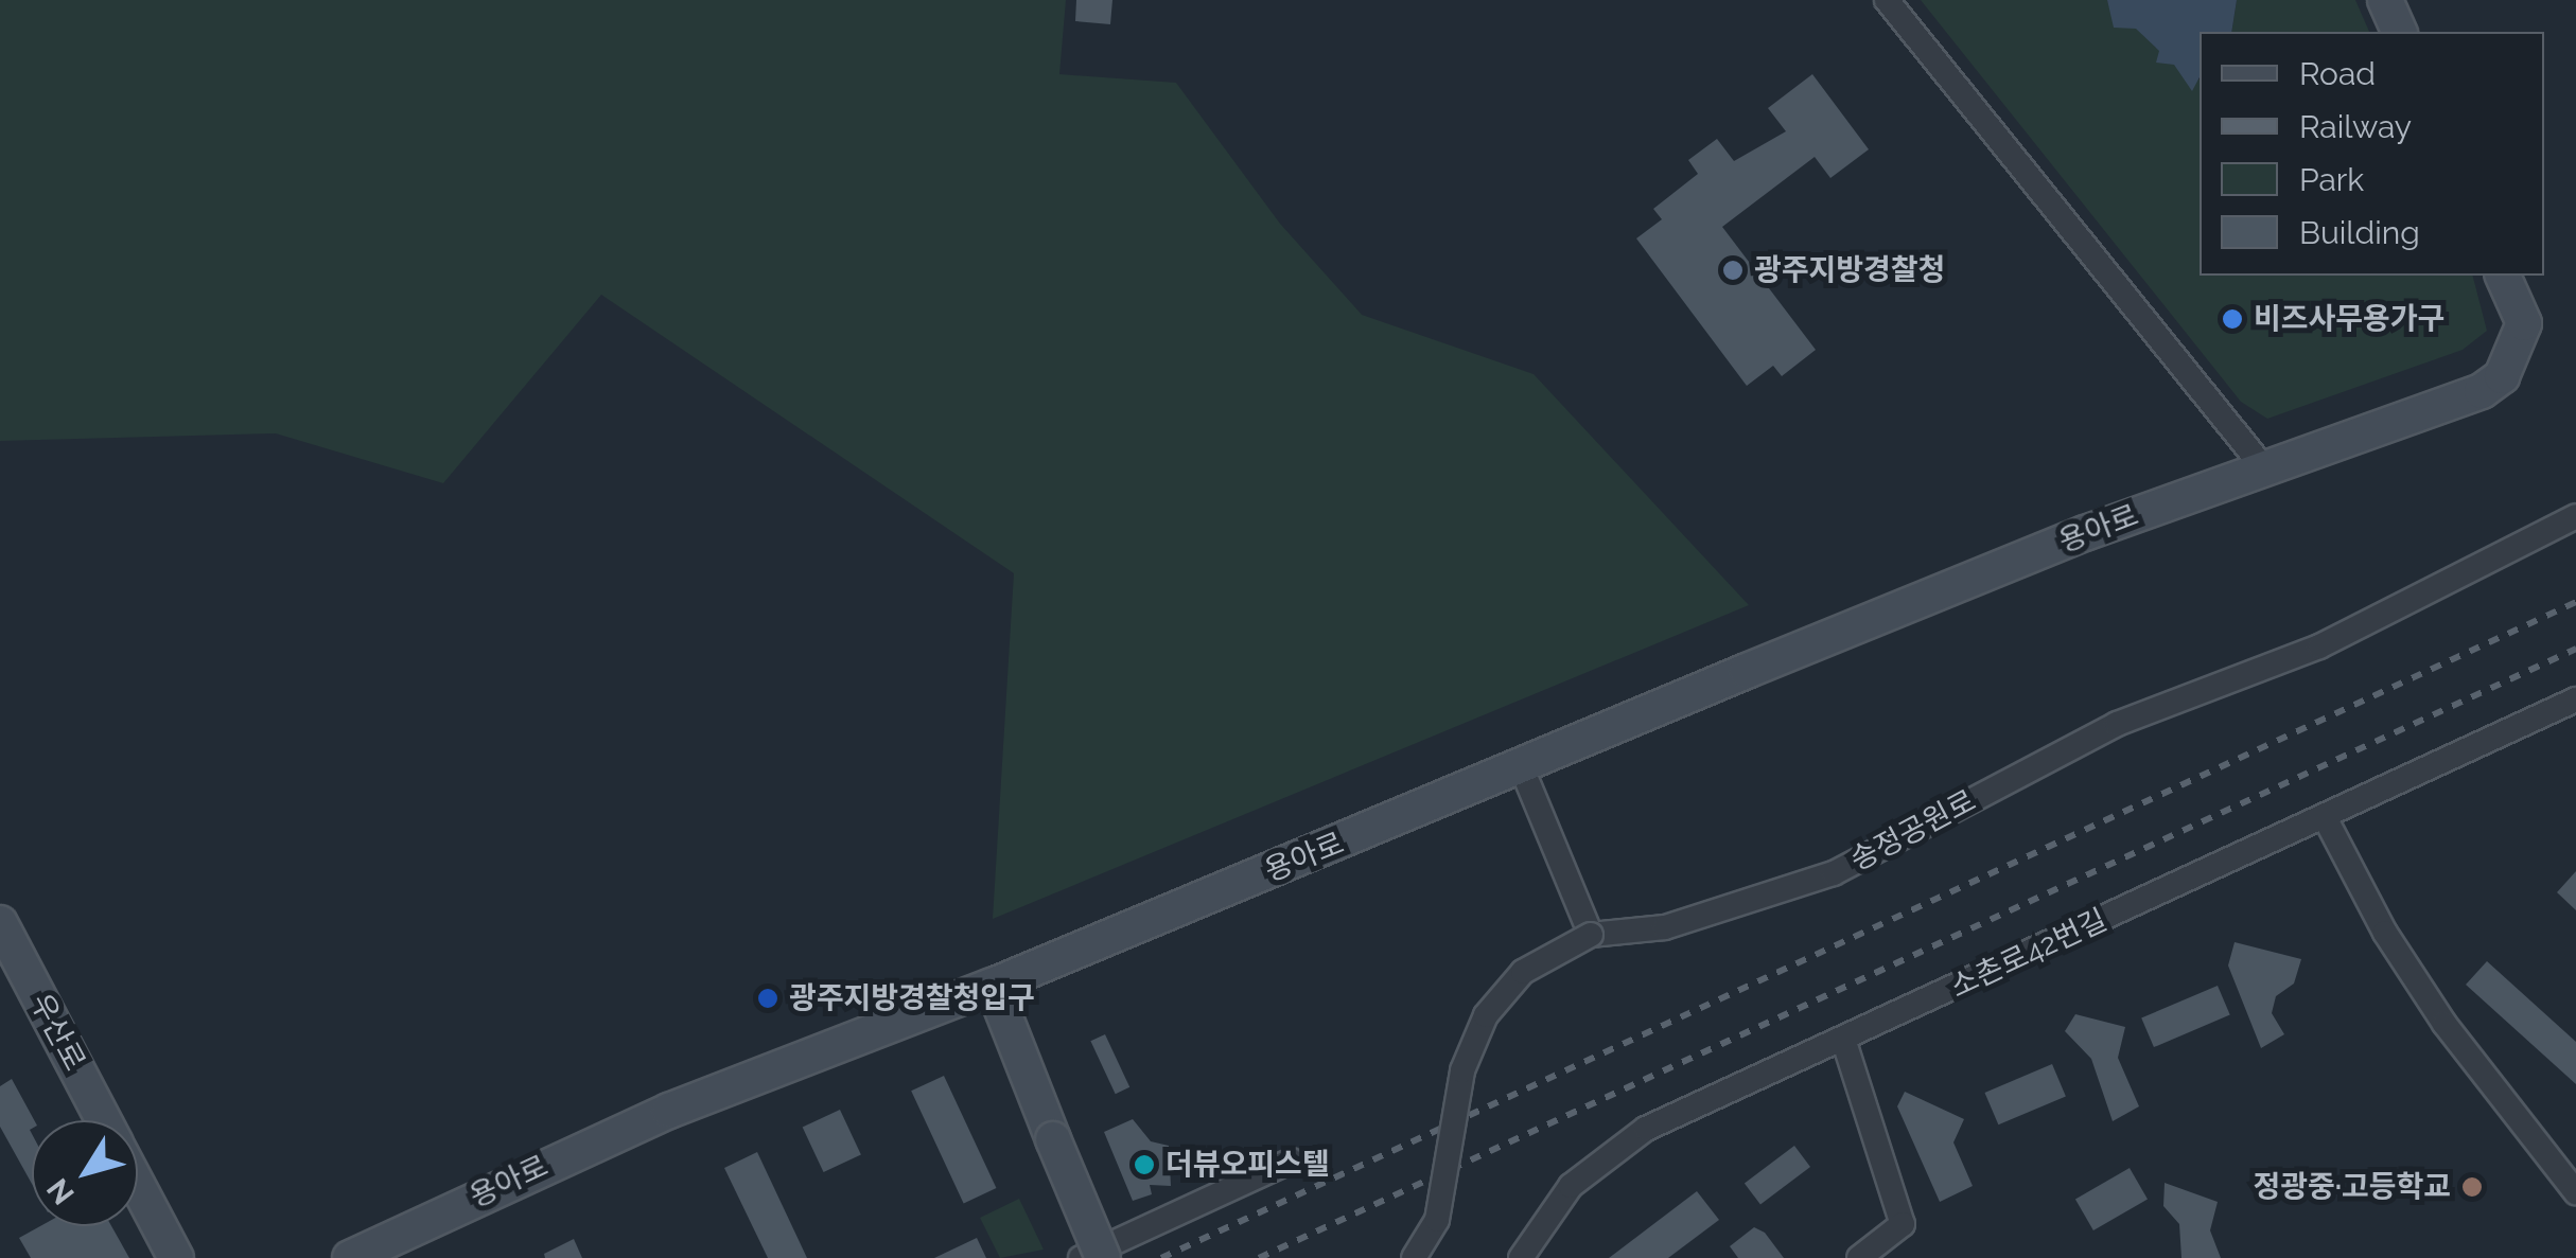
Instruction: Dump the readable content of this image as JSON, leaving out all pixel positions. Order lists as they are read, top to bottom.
{
  "streets": {
    "street": [
      "용아로",
      "송정공원로",
      "소촌로42번길",
      "우산로"
    ]
  },
  "places": [
    "광주지방경찰청",
    "비즈사무용가구",
    "광주지방경찰청입구",
    "더뷰오피스텔",
    "정광중·고등학교"
  ],
  "legend": [
    "Road",
    "Railway",
    "Park",
    "Building"
  ],
  "north": "bottom left"
}
